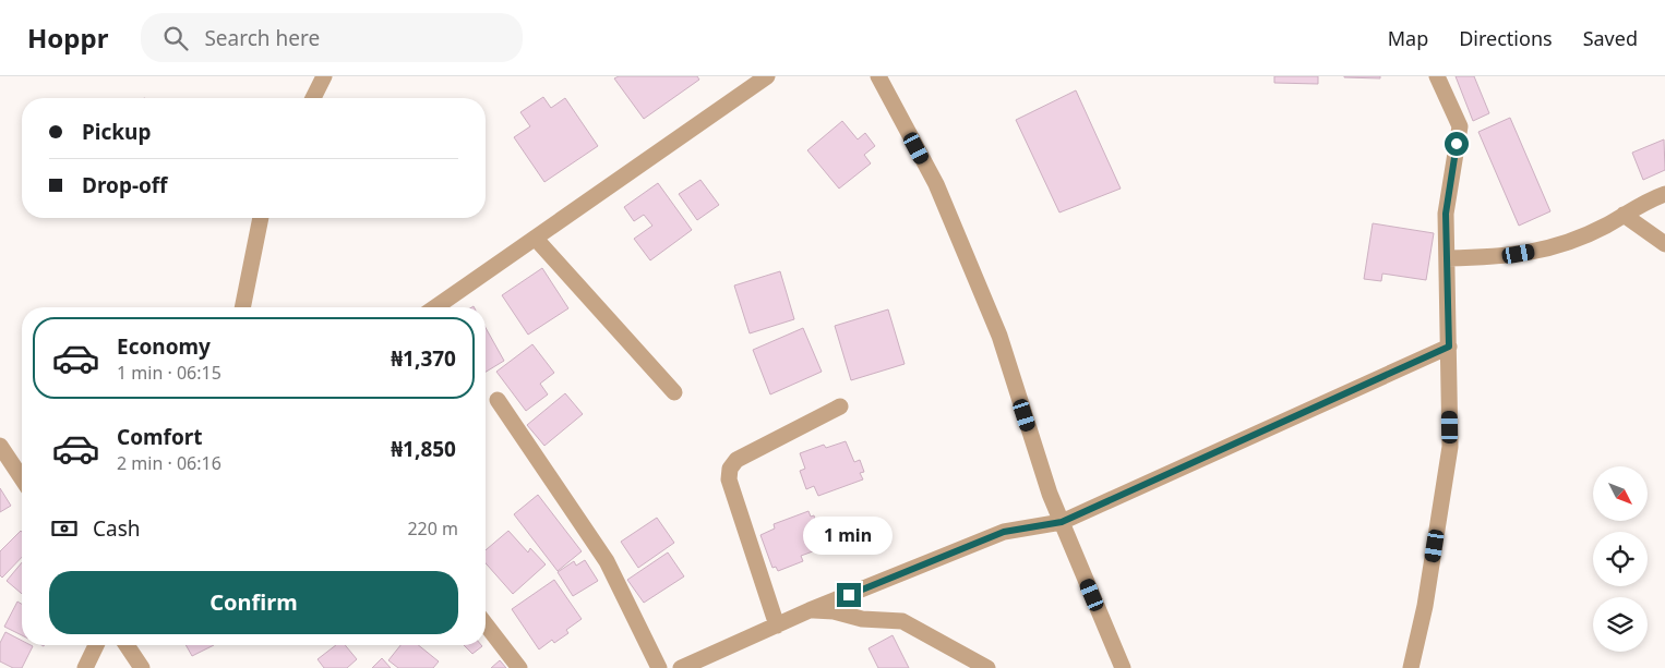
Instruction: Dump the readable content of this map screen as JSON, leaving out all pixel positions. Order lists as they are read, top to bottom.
{
  "north": "bottom right",
  "page": {
    "header": "Hoppr",
    "search": "Search here",
    "nav": ["Map", "Directions", "Saved"],
    "banner": ["Pickup", "Drop-off"],
    "list": [
      {
        "name": "Economy",
        "note": "1 min · 06:15",
        "value": "₦1,370"
      },
      {
        "name": "Comfort",
        "note": "2 min · 06:16",
        "value": "₦1,850"
      }
    ],
    "pay": ["Cash", "220 m"],
    "bubble": "1 min",
    "buttons": "Confirm"
  }
}
